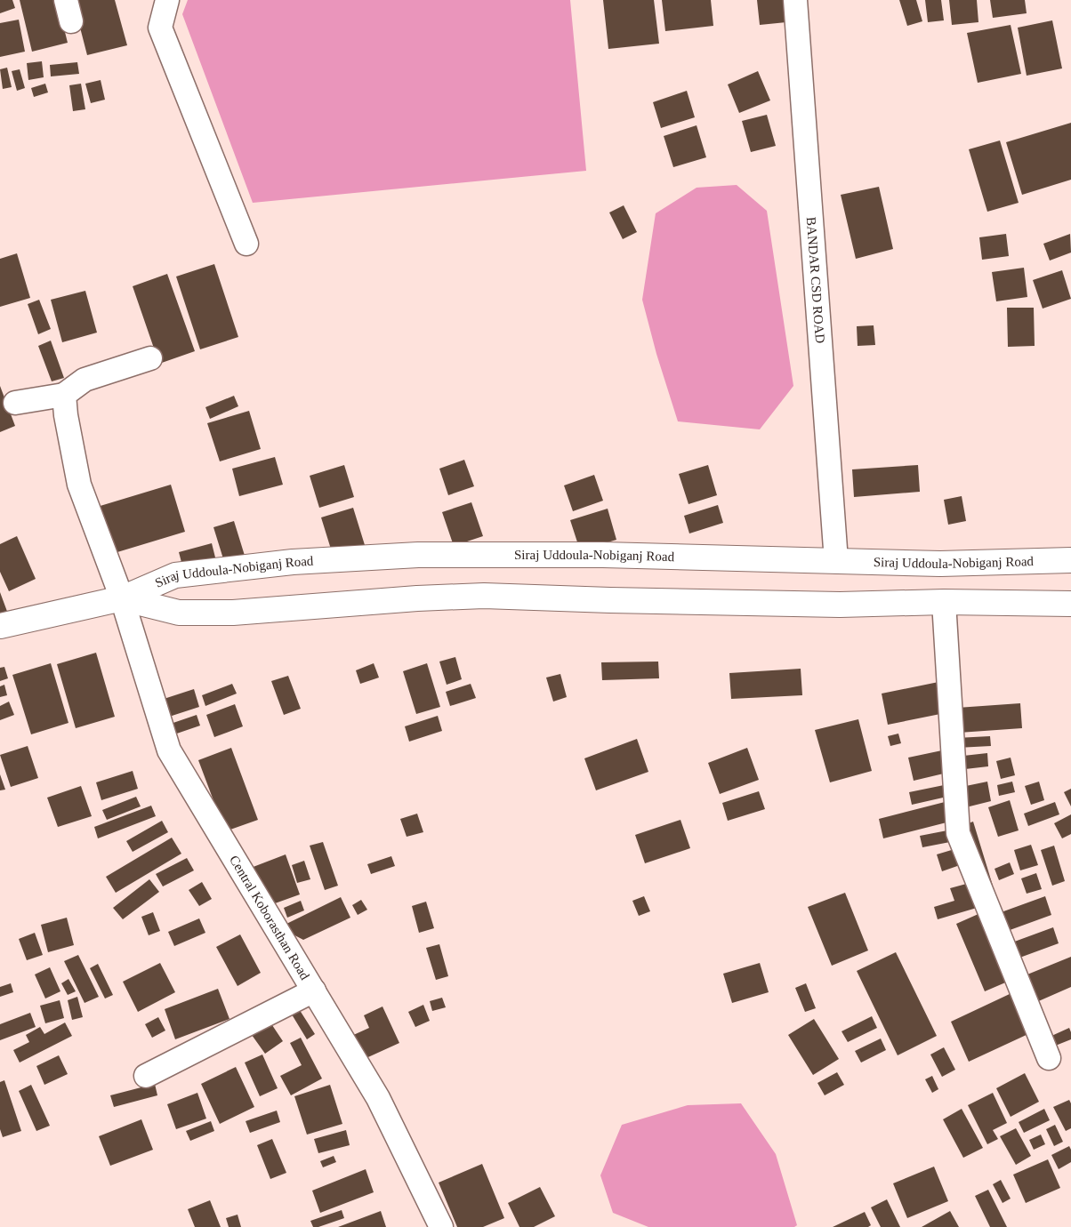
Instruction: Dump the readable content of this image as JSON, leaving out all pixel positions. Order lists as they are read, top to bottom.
{
  "streets": {
    "main road": ["Siraj Uddoula-Nobiganj Road"],
    "street": ["BANDAR CSD ROAD", "Central Koborasthan Road"]
  },
  "crossings": [
    ["BANDAR CSD ROAD", "Siraj Uddoula-Nobiganj Road"],
    ["Siraj Uddoula-Nobiganj Road", "Central Koborasthan Road"]
  ]
}
